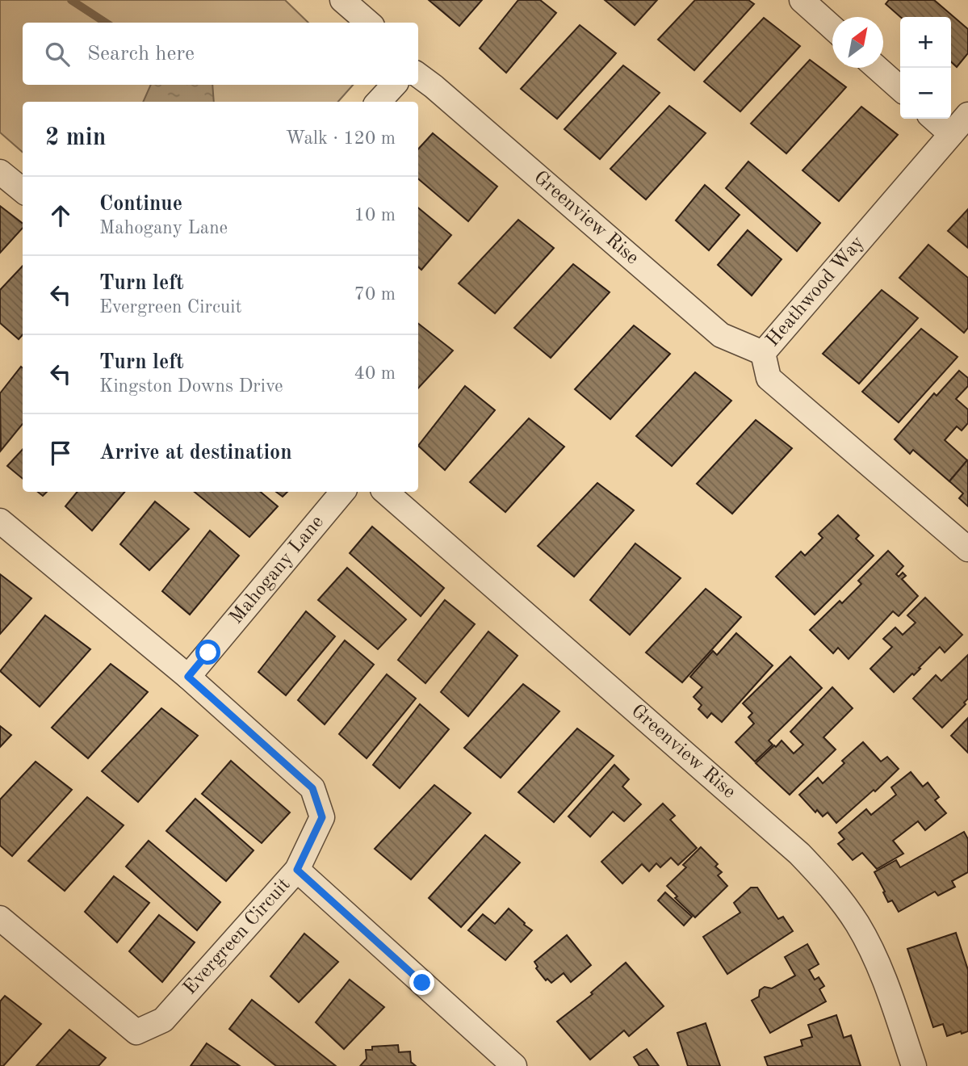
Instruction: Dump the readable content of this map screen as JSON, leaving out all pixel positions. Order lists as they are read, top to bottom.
{
  "streets": {
    "street": [
      "Greenview Rise",
      "Heathwood Way",
      "Mahogany Lane",
      "Evergreen Circuit"
    ]
  },
  "crossings": [
    ["Greenview Rise", "Heathwood Way"],
    ["Mahogany Lane", "Evergreen Circuit"]
  ],
  "north": "top right",
  "page": {
    "map_buttons": ["+", "−"],
    "search": "Search here",
    "heading": ["2 min", "Walk · 120 m"],
    "list": [
      ["Continue", "Mahogany Lane", "10 m"],
      ["Turn left", "Evergreen Circuit", "70 m"],
      ["Turn left", "Kingston Downs Drive", "40 m"],
      "Arrive at destination"
    ]
  }
}
